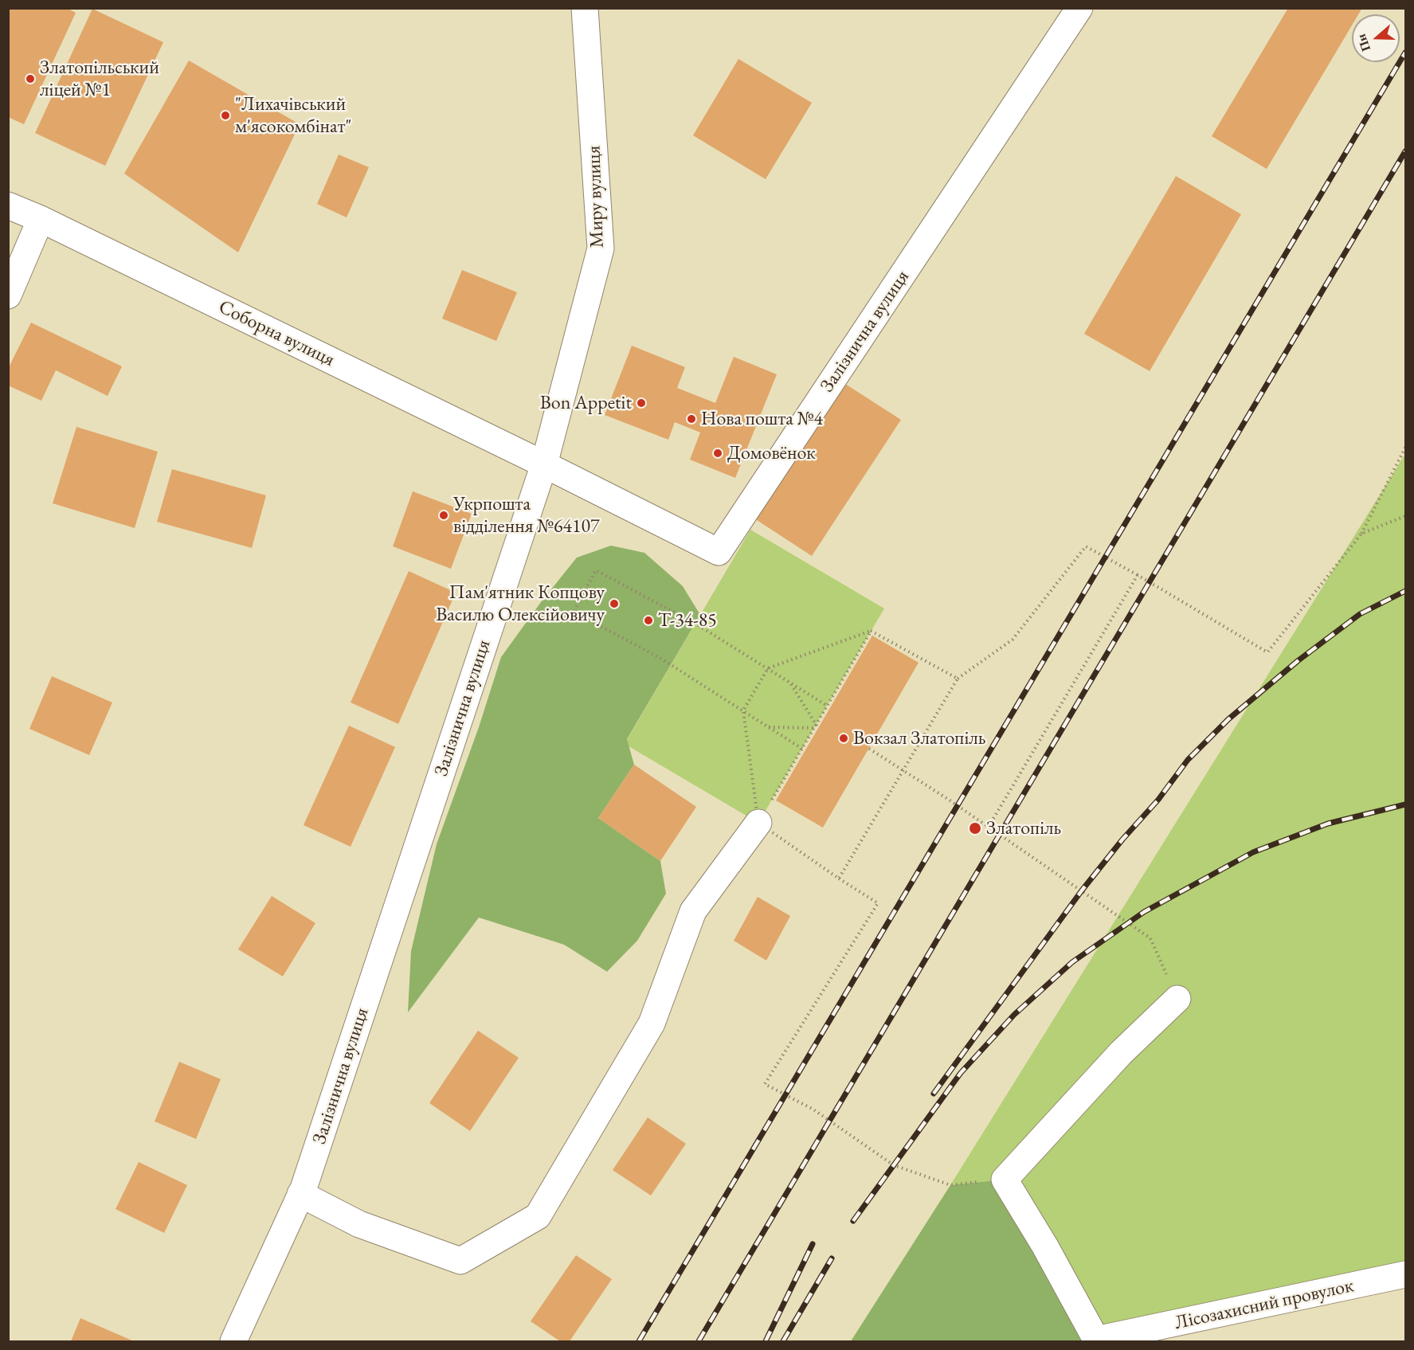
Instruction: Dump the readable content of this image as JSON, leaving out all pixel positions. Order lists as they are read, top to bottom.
{
  "streets": {
    "street": [
      "Миру вулиця",
      "Залізнична вулиця",
      "Соборна вулиця",
      "Лісозахисний провулок"
    ]
  },
  "crossings": [
    ["Миру вулиця", "Залізнична вулиця"],
    ["Миру вулиця", "Соборна вулиця"],
    ["Залізнична вулиця", "Соборна вулиця"]
  ],
  "places": [
    "Златопільський ліцей №1",
    "\"Лихачівський м'ясокомбінат\"",
    "Bon Appetit",
    "Нова пошта №4",
    "Домовёнок",
    "Укрпошта відділення №64107",
    "Пам'ятник Копцову Василю Олексійовичу",
    "Т-34-85",
    "Вокзал Златопіль",
    "Златопіль"
  ],
  "north": "left"
}
